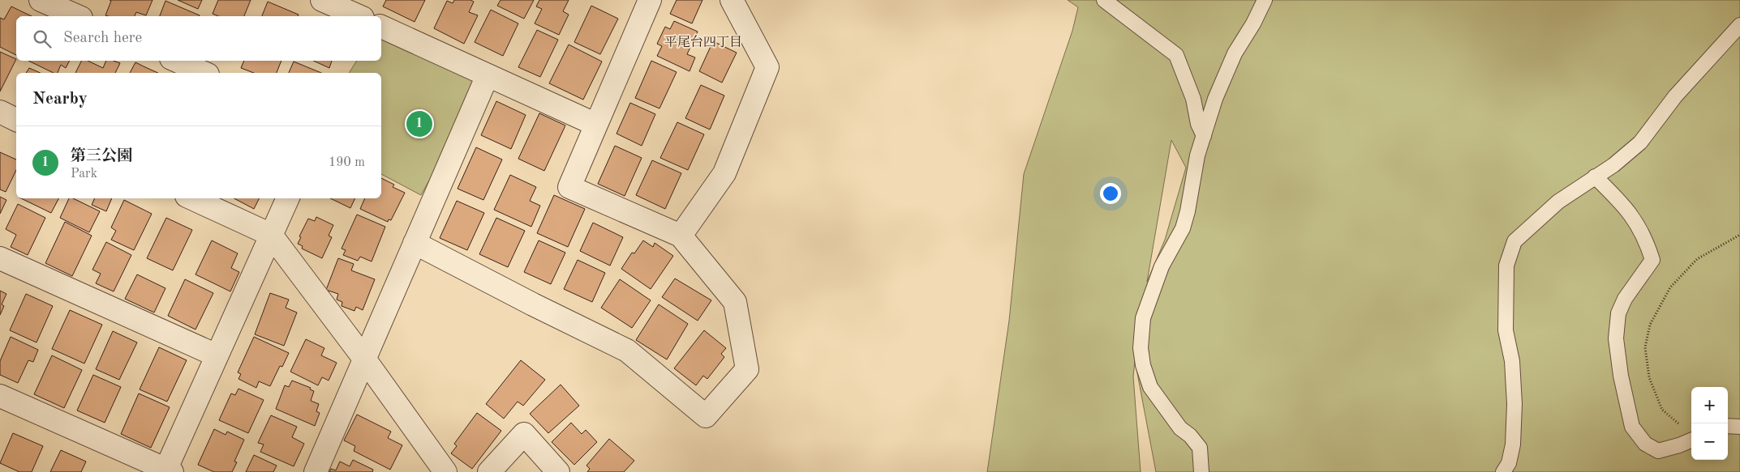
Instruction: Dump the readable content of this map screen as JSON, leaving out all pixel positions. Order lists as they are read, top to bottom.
{
  "districts": ["平尾台四丁目"],
  "page": {
    "search": "Search here",
    "heading": "Nearby",
    "pins": "1",
    "list": [
      {
        "mark": "1",
        "name": "第三公園",
        "note": "Park",
        "value": "190 m"
      }
    ],
    "map_buttons": ["+", "−"]
  }
}
